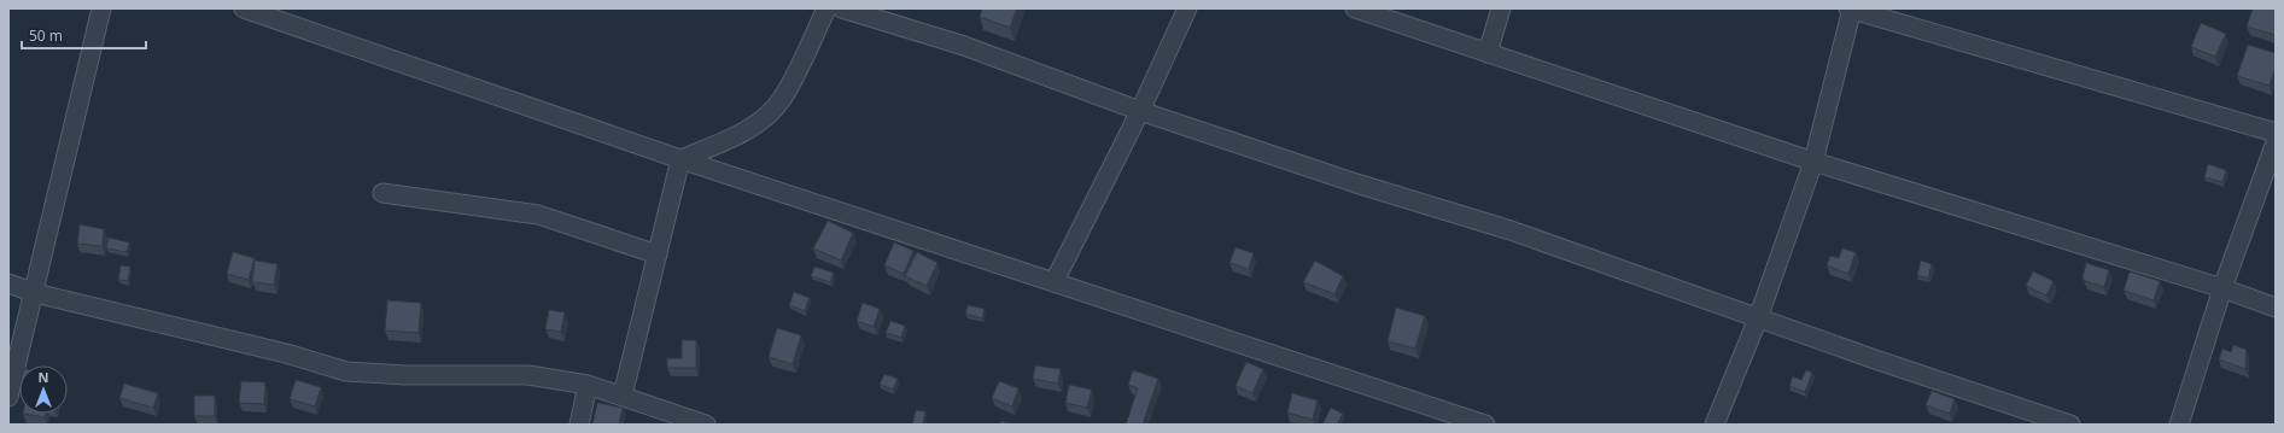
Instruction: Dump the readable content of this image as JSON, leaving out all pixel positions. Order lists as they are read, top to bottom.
{
  "scale_bar": "50 m",
  "north": "top"
}
